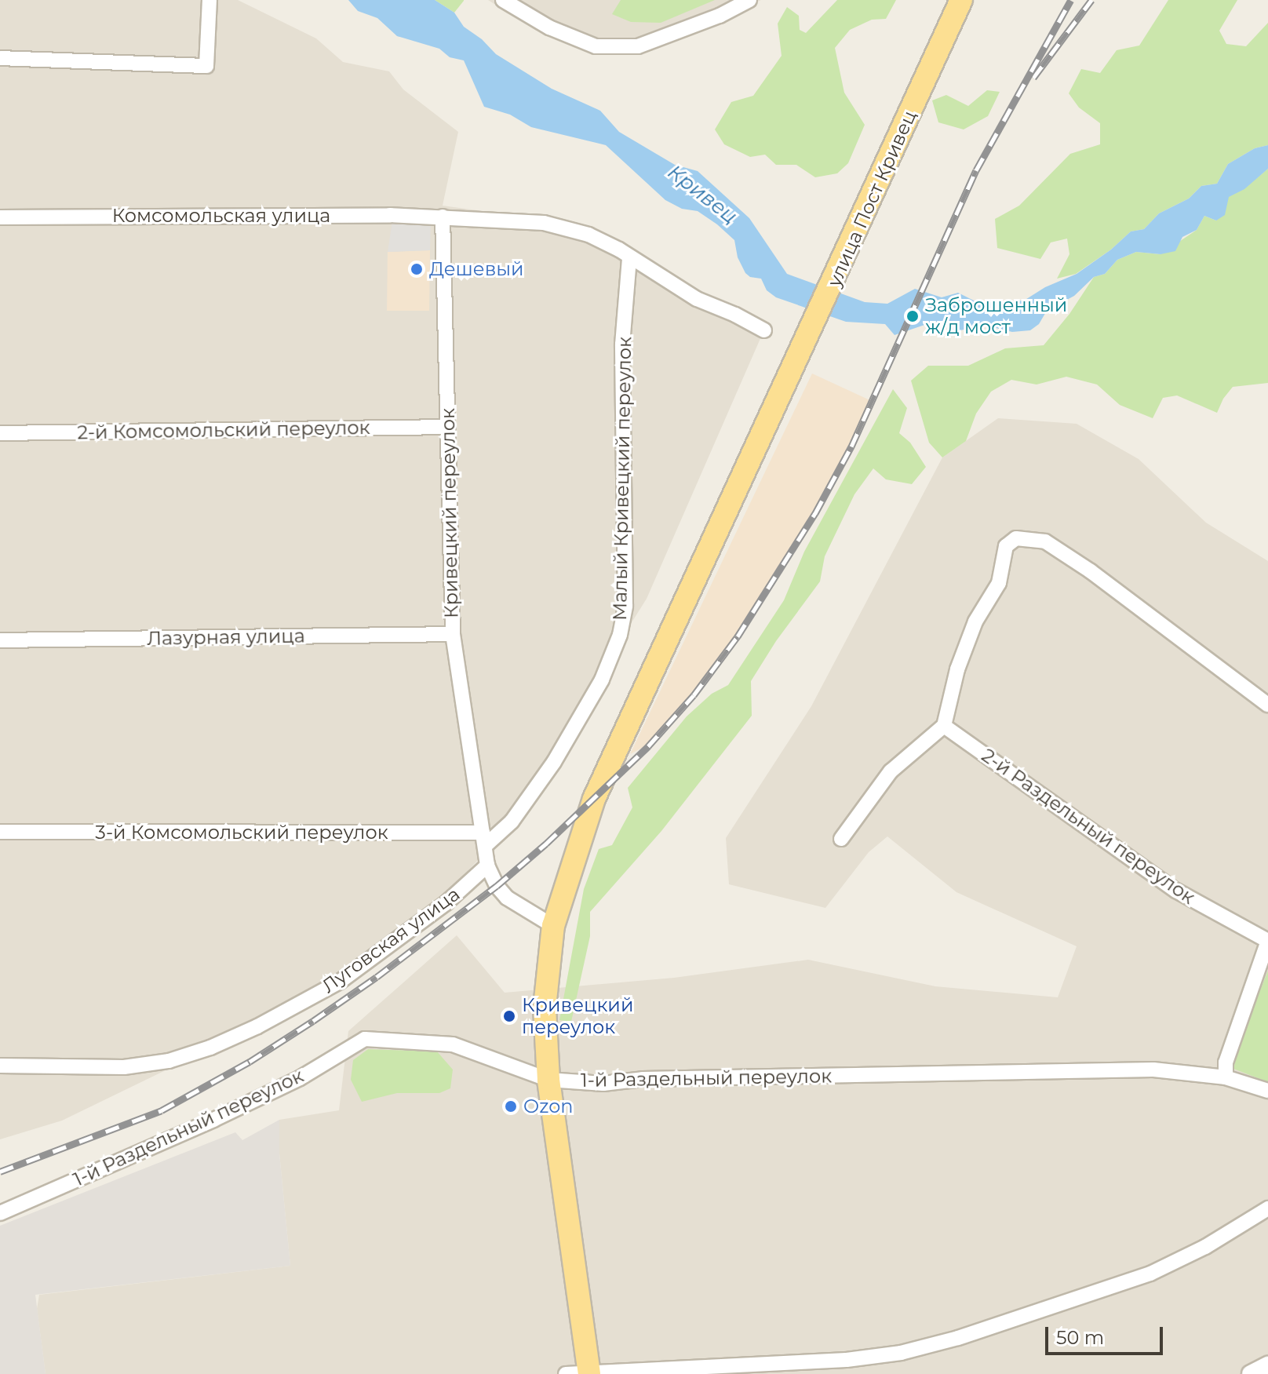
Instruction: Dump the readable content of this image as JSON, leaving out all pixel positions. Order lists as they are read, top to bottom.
{
  "streets": {
    "main road": ["улица Пост Кривец"],
    "street": [
      "Комсомольская улица",
      "2-й Комсомольский переулок",
      "Малый Кривецкий переулок",
      "Кривецкий переулок",
      "Лазурная улица",
      "2-й Раздельный переулок",
      "3-й Комсомольский переулок",
      "Луговская улица",
      "1-й Раздельный переулок"
    ]
  },
  "crossings": [
    ["улица Пост Кривец", "Кривецкий переулок"],
    ["Комсомольская улица", "Малый Кривецкий переулок"],
    ["Комсомольская улица", "Кривецкий переулок"],
    ["2-й Комсомольский переулок", "Кривецкий переулок"],
    ["Малый Кривецкий переулок", "Кривецкий переулок"],
    ["Малый Кривецкий переулок", "3-й Комсомольский переулок"],
    ["Кривецкий переулок", "Лазурная улица"],
    ["Кривецкий переулок", "3-й Комсомольский переулок"],
    ["Кривецкий переулок", "Луговская улица"]
  ],
  "water": ["Кривец"],
  "places": [
    "Дешевый",
    "Заброшенный ж/д мост",
    "Кривецкий переулок",
    "Ozon"
  ],
  "scale_bar": "50 m"
}
